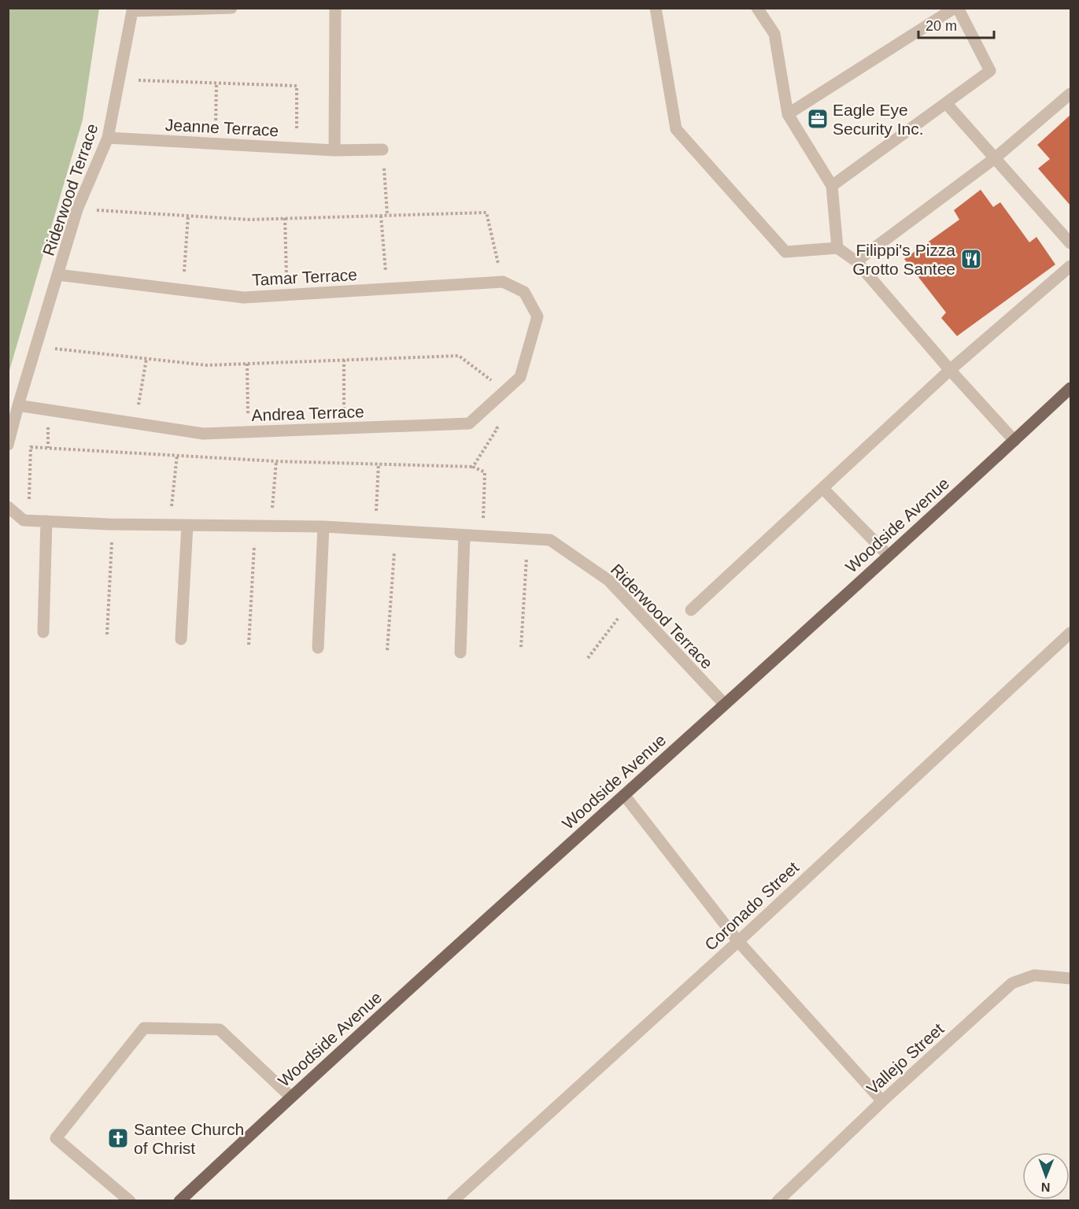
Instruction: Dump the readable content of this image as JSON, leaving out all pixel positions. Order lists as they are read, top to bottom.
{
  "streets": {
    "main road": ["Woodside Avenue"],
    "street": [
      "Jeanne Terrace",
      "Riderwood Terrace",
      "Tamar Terrace",
      "Andrea Terrace",
      "Coronado Street",
      "Vallejo Street"
    ]
  },
  "crossings": [
    ["Jeanne Terrace", "Riderwood Terrace"],
    ["Riderwood Terrace", "Tamar Terrace"],
    ["Riderwood Terrace", "Andrea Terrace"],
    ["Riderwood Terrace", "Woodside Avenue"],
    ["Tamar Terrace", "Andrea Terrace"]
  ],
  "places": {
    "office": ["Eagle Eye Security Inc."],
    "restaurant": ["Filippi's Pizza Grotto Santee"],
    "church": ["Santee Church of Christ"]
  },
  "scale_bar": "20 m",
  "north": "bottom"
}
